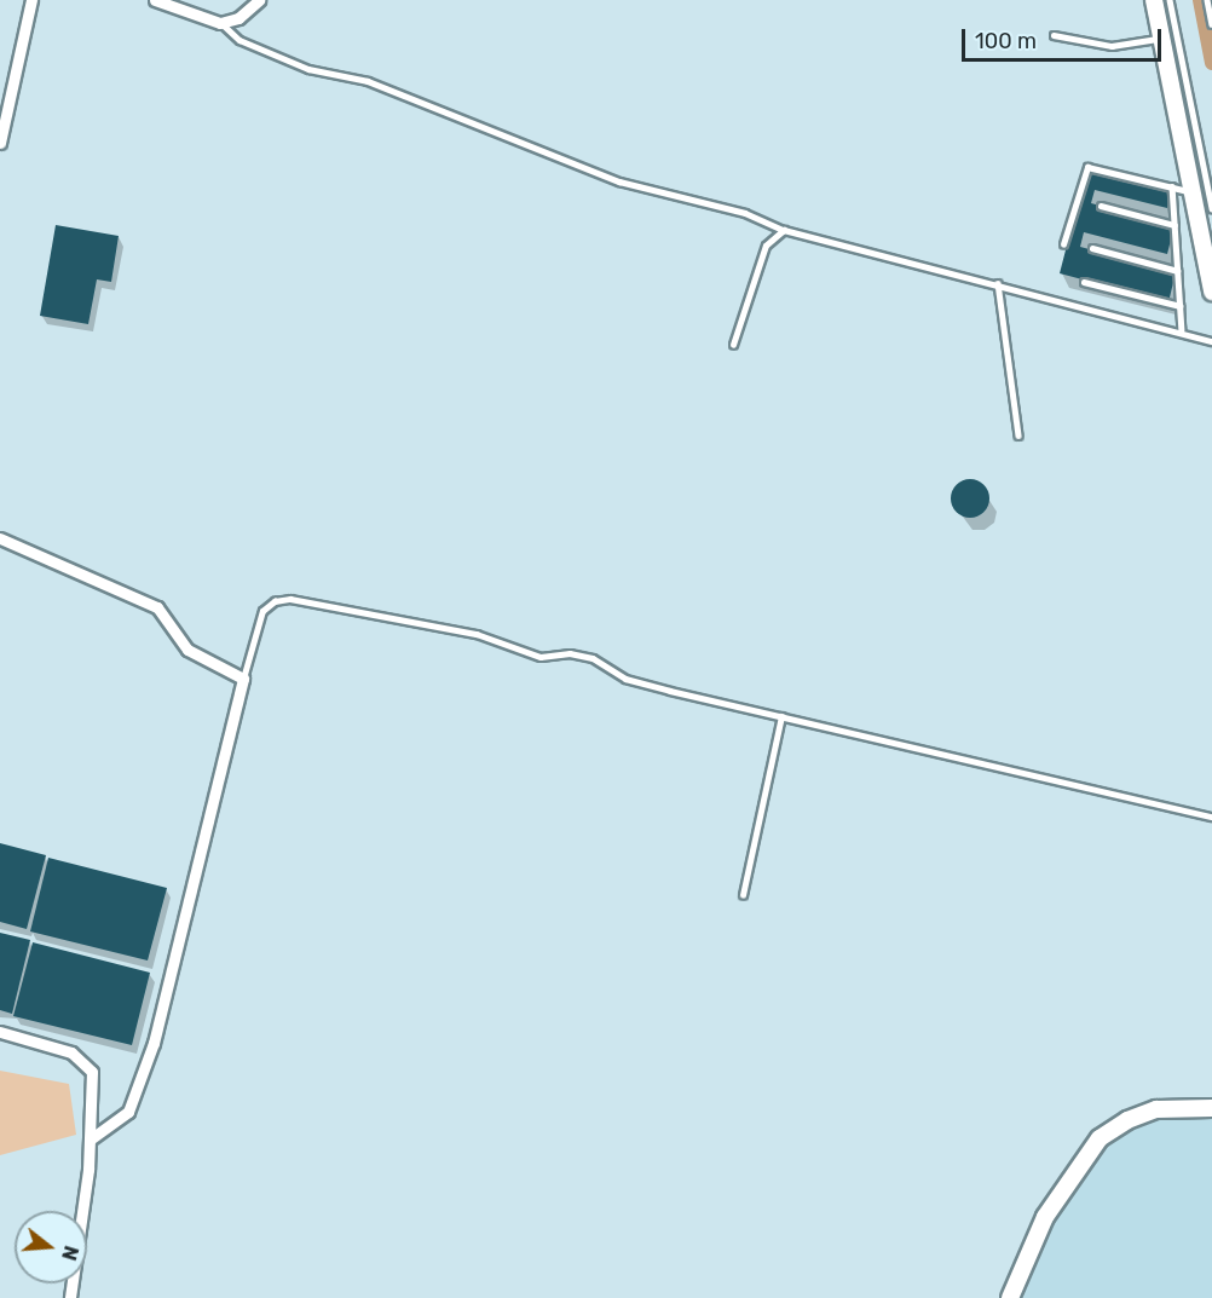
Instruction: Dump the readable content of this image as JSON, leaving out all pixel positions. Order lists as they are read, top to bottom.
{
  "scale_bar": "100 m",
  "north": "right"
}
